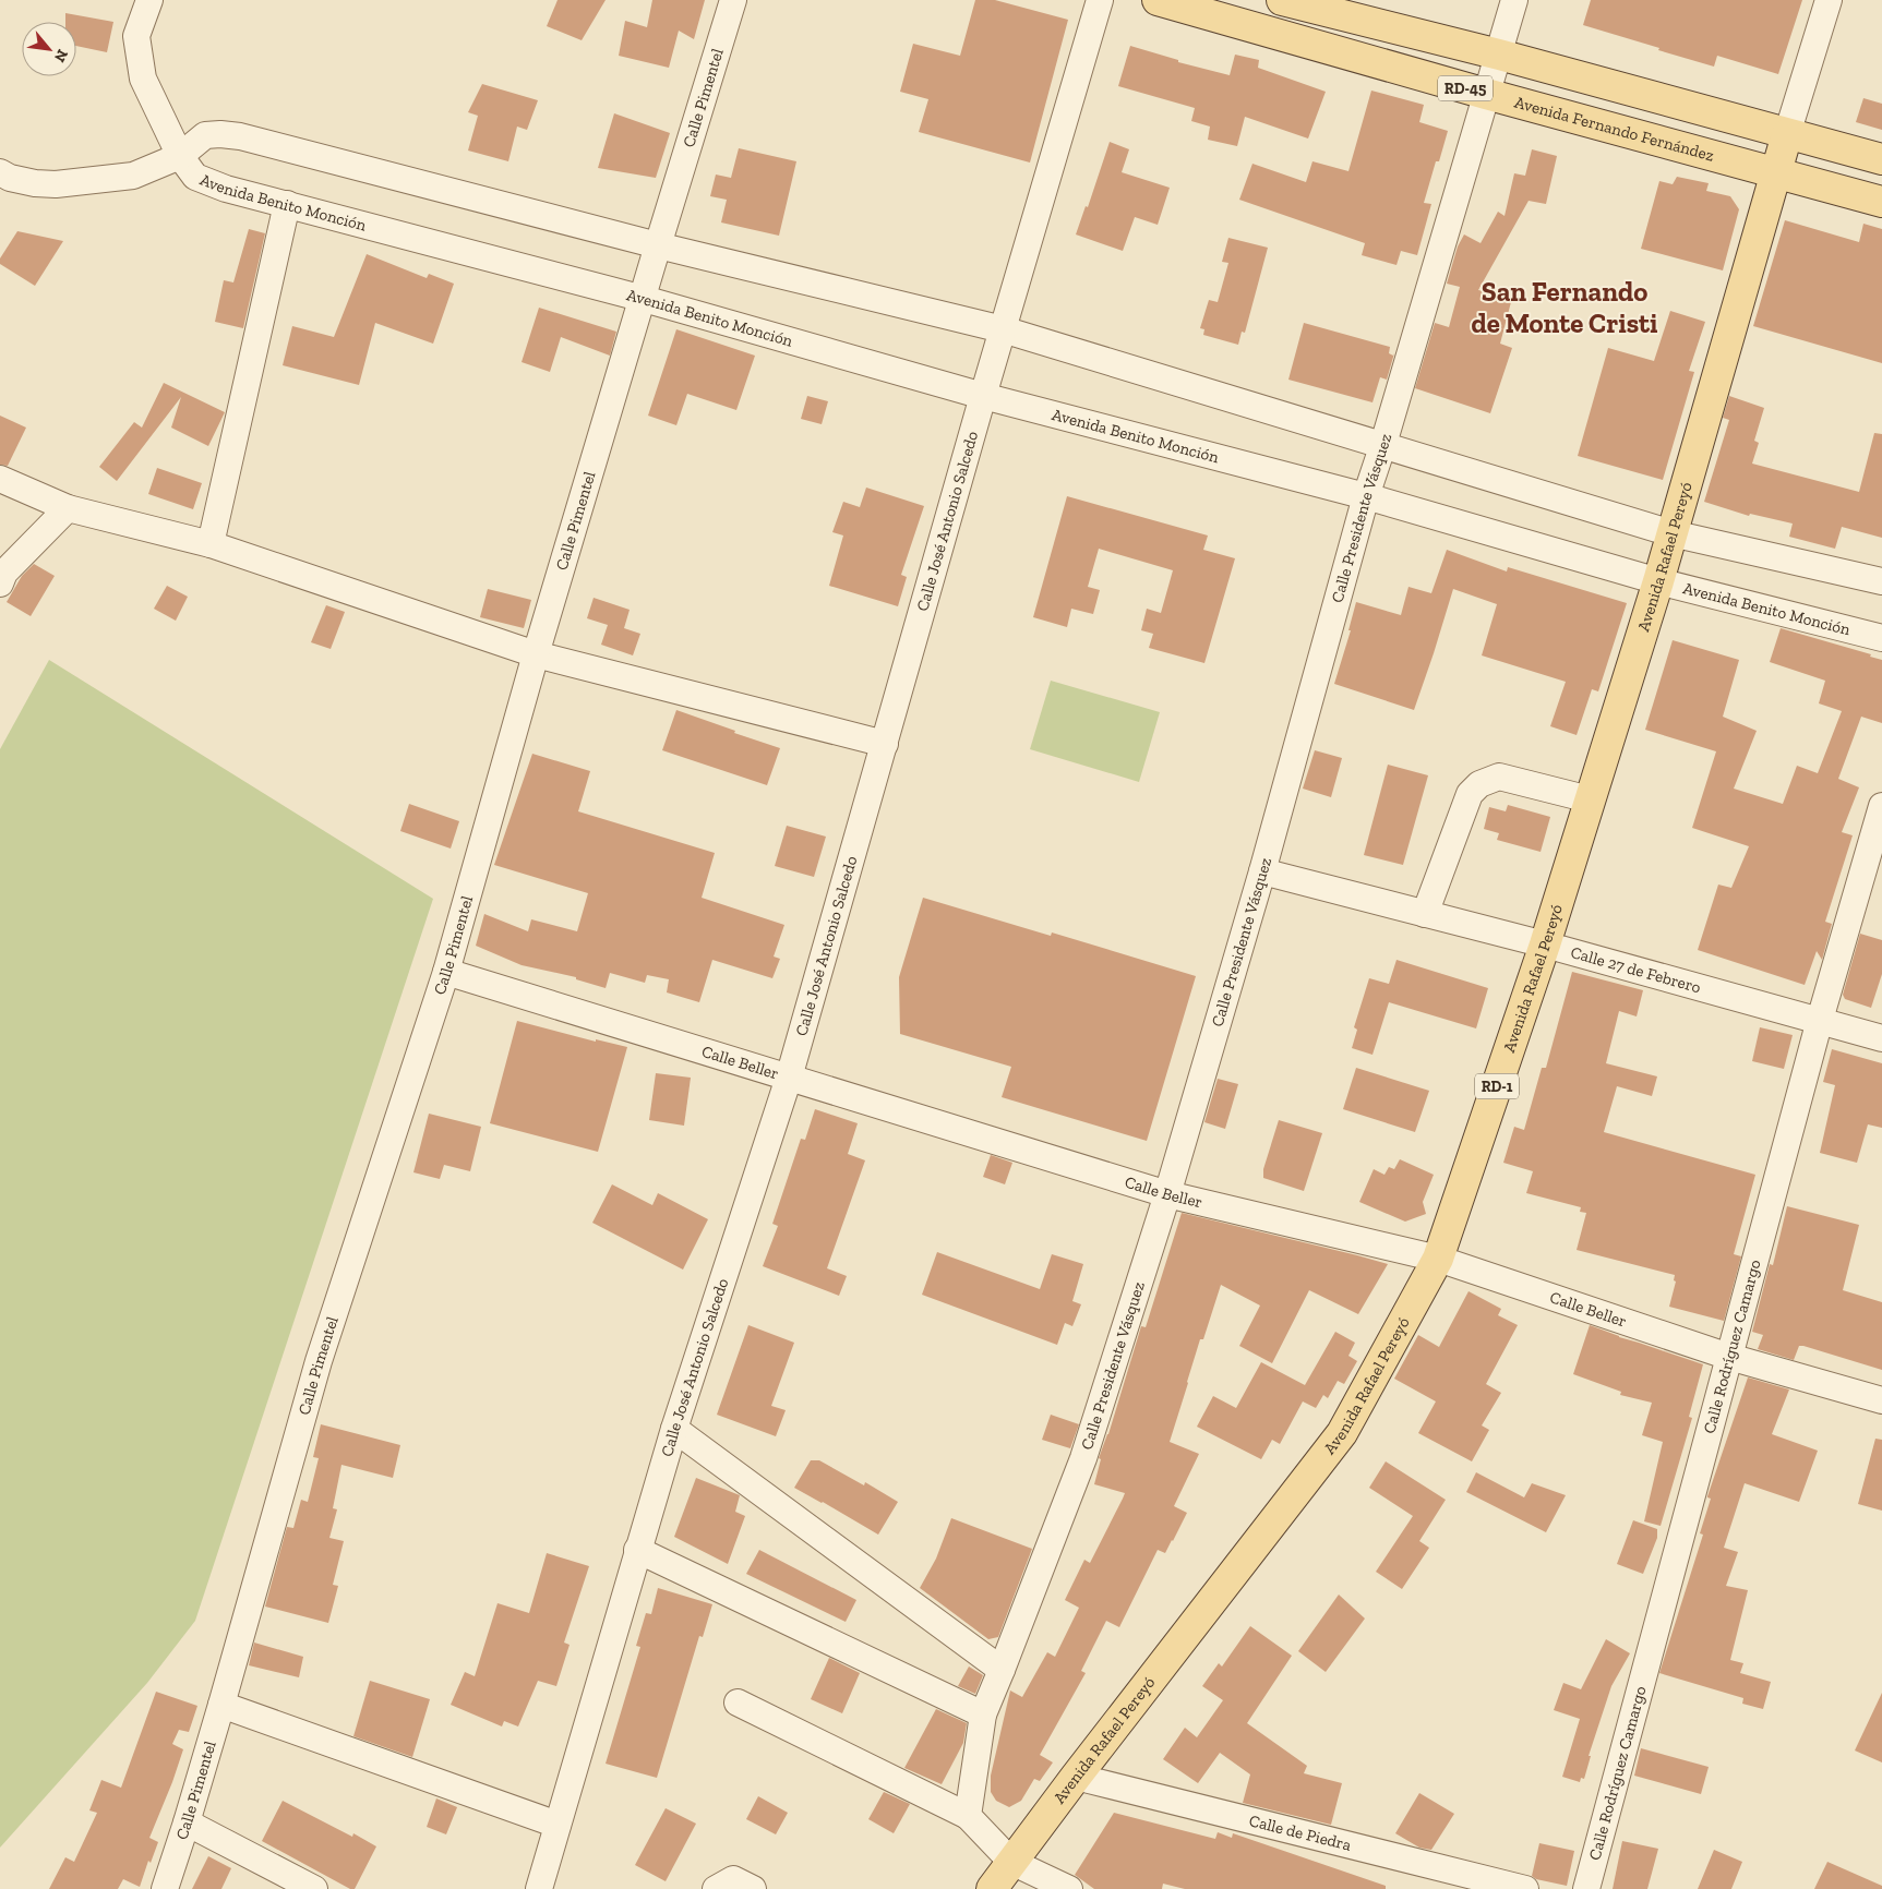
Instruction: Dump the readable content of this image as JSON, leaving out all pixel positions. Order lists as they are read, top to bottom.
{
  "streets": {
    "main road": [
      "RD-45",
      "Avenida Fernando Fernández",
      "Avenida Rafael Pereyó",
      "RD-1"
    ],
    "street": [
      "Calle Pimentel",
      "Avenida Benito Monción",
      "Calle Presidente Vásquez",
      "Calle José Antonio Salcedo",
      "Calle 27 de Febrero",
      "Calle Beller",
      "Calle Rodríguez Camargo",
      "Calle de Piedra"
    ]
  },
  "crossings": [
    ["RD-45", "Calle Presidente Vásquez"],
    ["RD-45", "RD-1"],
    ["Calle Pimentel", "Avenida Benito Monción"],
    ["Calle Pimentel", "Calle Beller"],
    ["Avenida Fernando Fernández", "Calle Presidente Vásquez"],
    ["Avenida Fernando Fernández", "Avenida Rafael Pereyó"],
    ["Avenida Fernando Fernández", "RD-1"],
    ["Avenida Benito Monción", "Calle Presidente Vásquez"],
    ["Avenida Benito Monción", "Calle José Antonio Salcedo"],
    ["Avenida Benito Monción", "Avenida Rafael Pereyó"],
    ["Calle Presidente Vásquez", "Calle 27 de Febrero"],
    ["Calle Presidente Vásquez", "Calle Beller"],
    ["Calle José Antonio Salcedo", "Calle Beller"],
    ["Avenida Rafael Pereyó", "Calle 27 de Febrero"],
    ["Avenida Rafael Pereyó", "Calle Beller"],
    ["Avenida Rafael Pereyó", "RD-1"],
    ["Avenida Rafael Pereyó", "Calle de Piedra"],
    ["Calle 27 de Febrero", "Calle Rodríguez Camargo"],
    ["Calle Beller", "Calle Rodríguez Camargo"]
  ],
  "districts": ["San Fernando de Monte Cristi"],
  "north": "bottom right"
}
